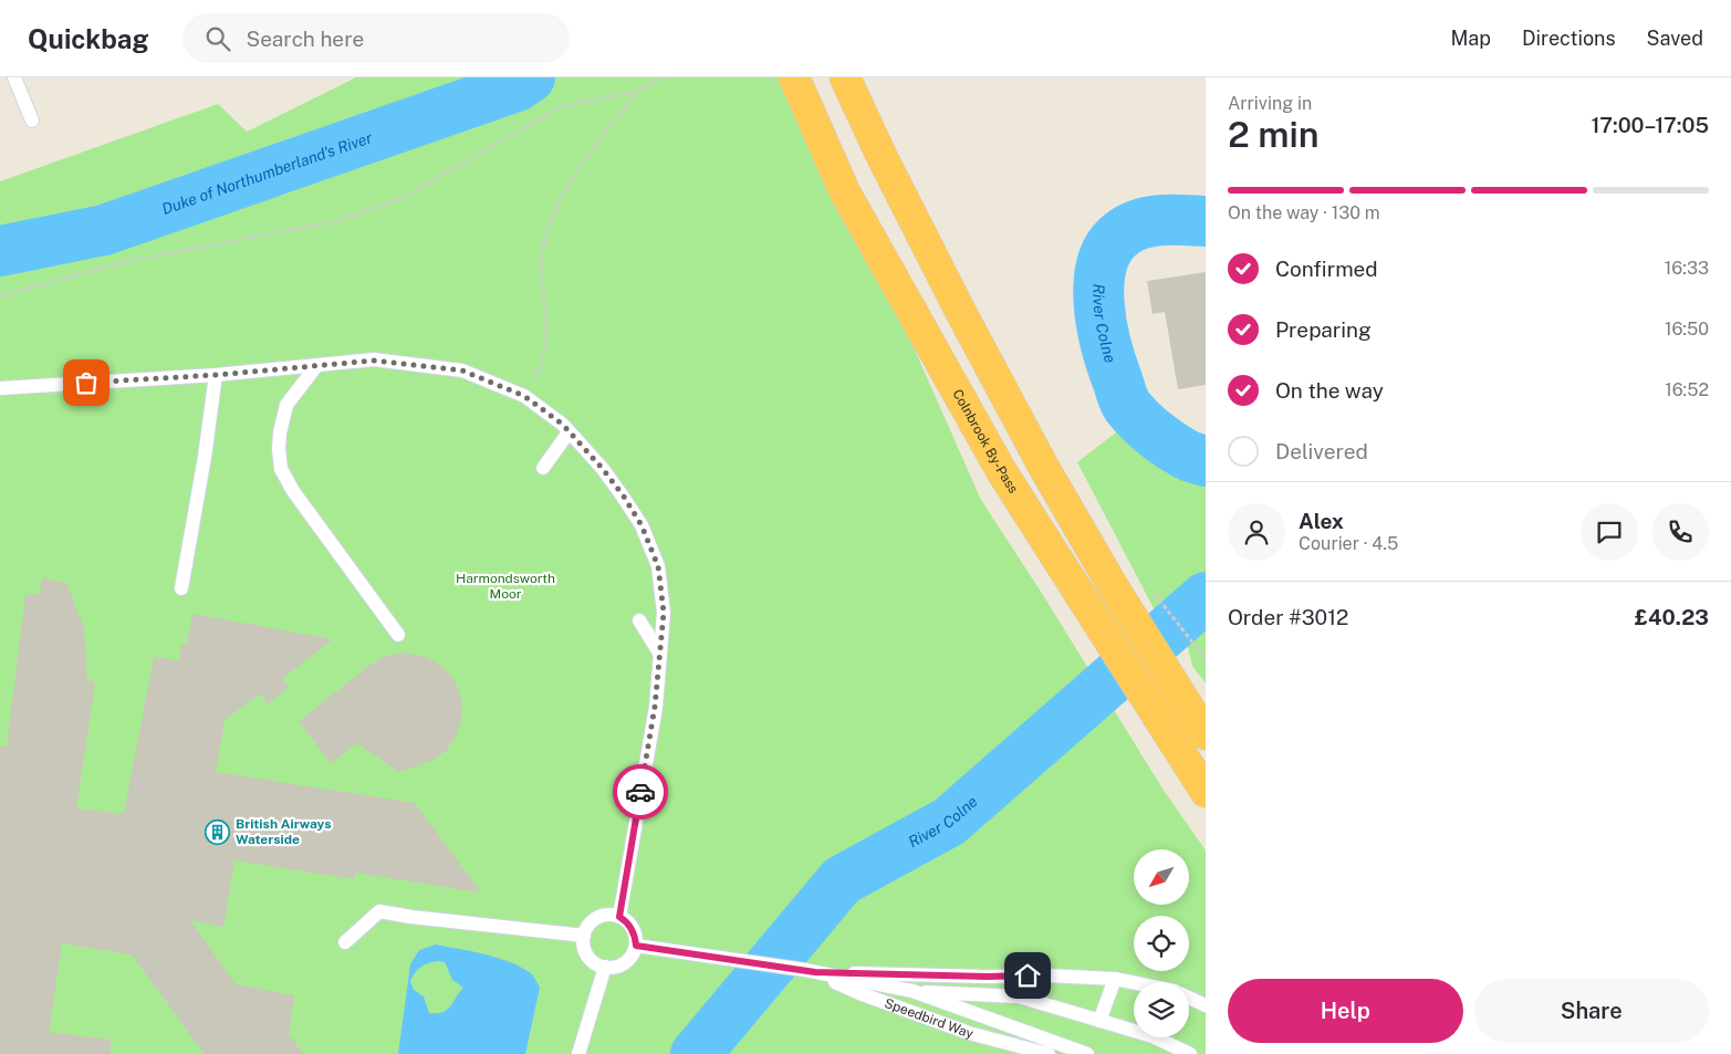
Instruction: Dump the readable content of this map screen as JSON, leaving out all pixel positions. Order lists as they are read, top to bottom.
{
  "streets": {
    "highway": ["Colnbrook By-Pass"],
    "lane": ["Speedbird Way"]
  },
  "water": ["Duke of Northumberland's River", "River Colne"],
  "parks": ["Harmondsworth Moor"],
  "places": {
    "building": ["British Airways Waterside"]
  },
  "north": "bottom left",
  "page": {
    "header": "Quickbag",
    "search": "Search here",
    "nav": ["Map", "Directions", "Saved"],
    "heading": ["2 min", "Arriving in", "17:00–17:05"],
    "panel": [
      "Alex",
      "Courier · 4.5",
      "Order #3012",
      "£40.23"
    ],
    "bar": "On the way · 130 m",
    "list": [
      ["Confirmed", "16:33"],
      ["Preparing", "16:50"],
      ["On the way", "16:52"],
      "Delivered"
    ],
    "buttons": ["Help", "Share"]
  }
}
